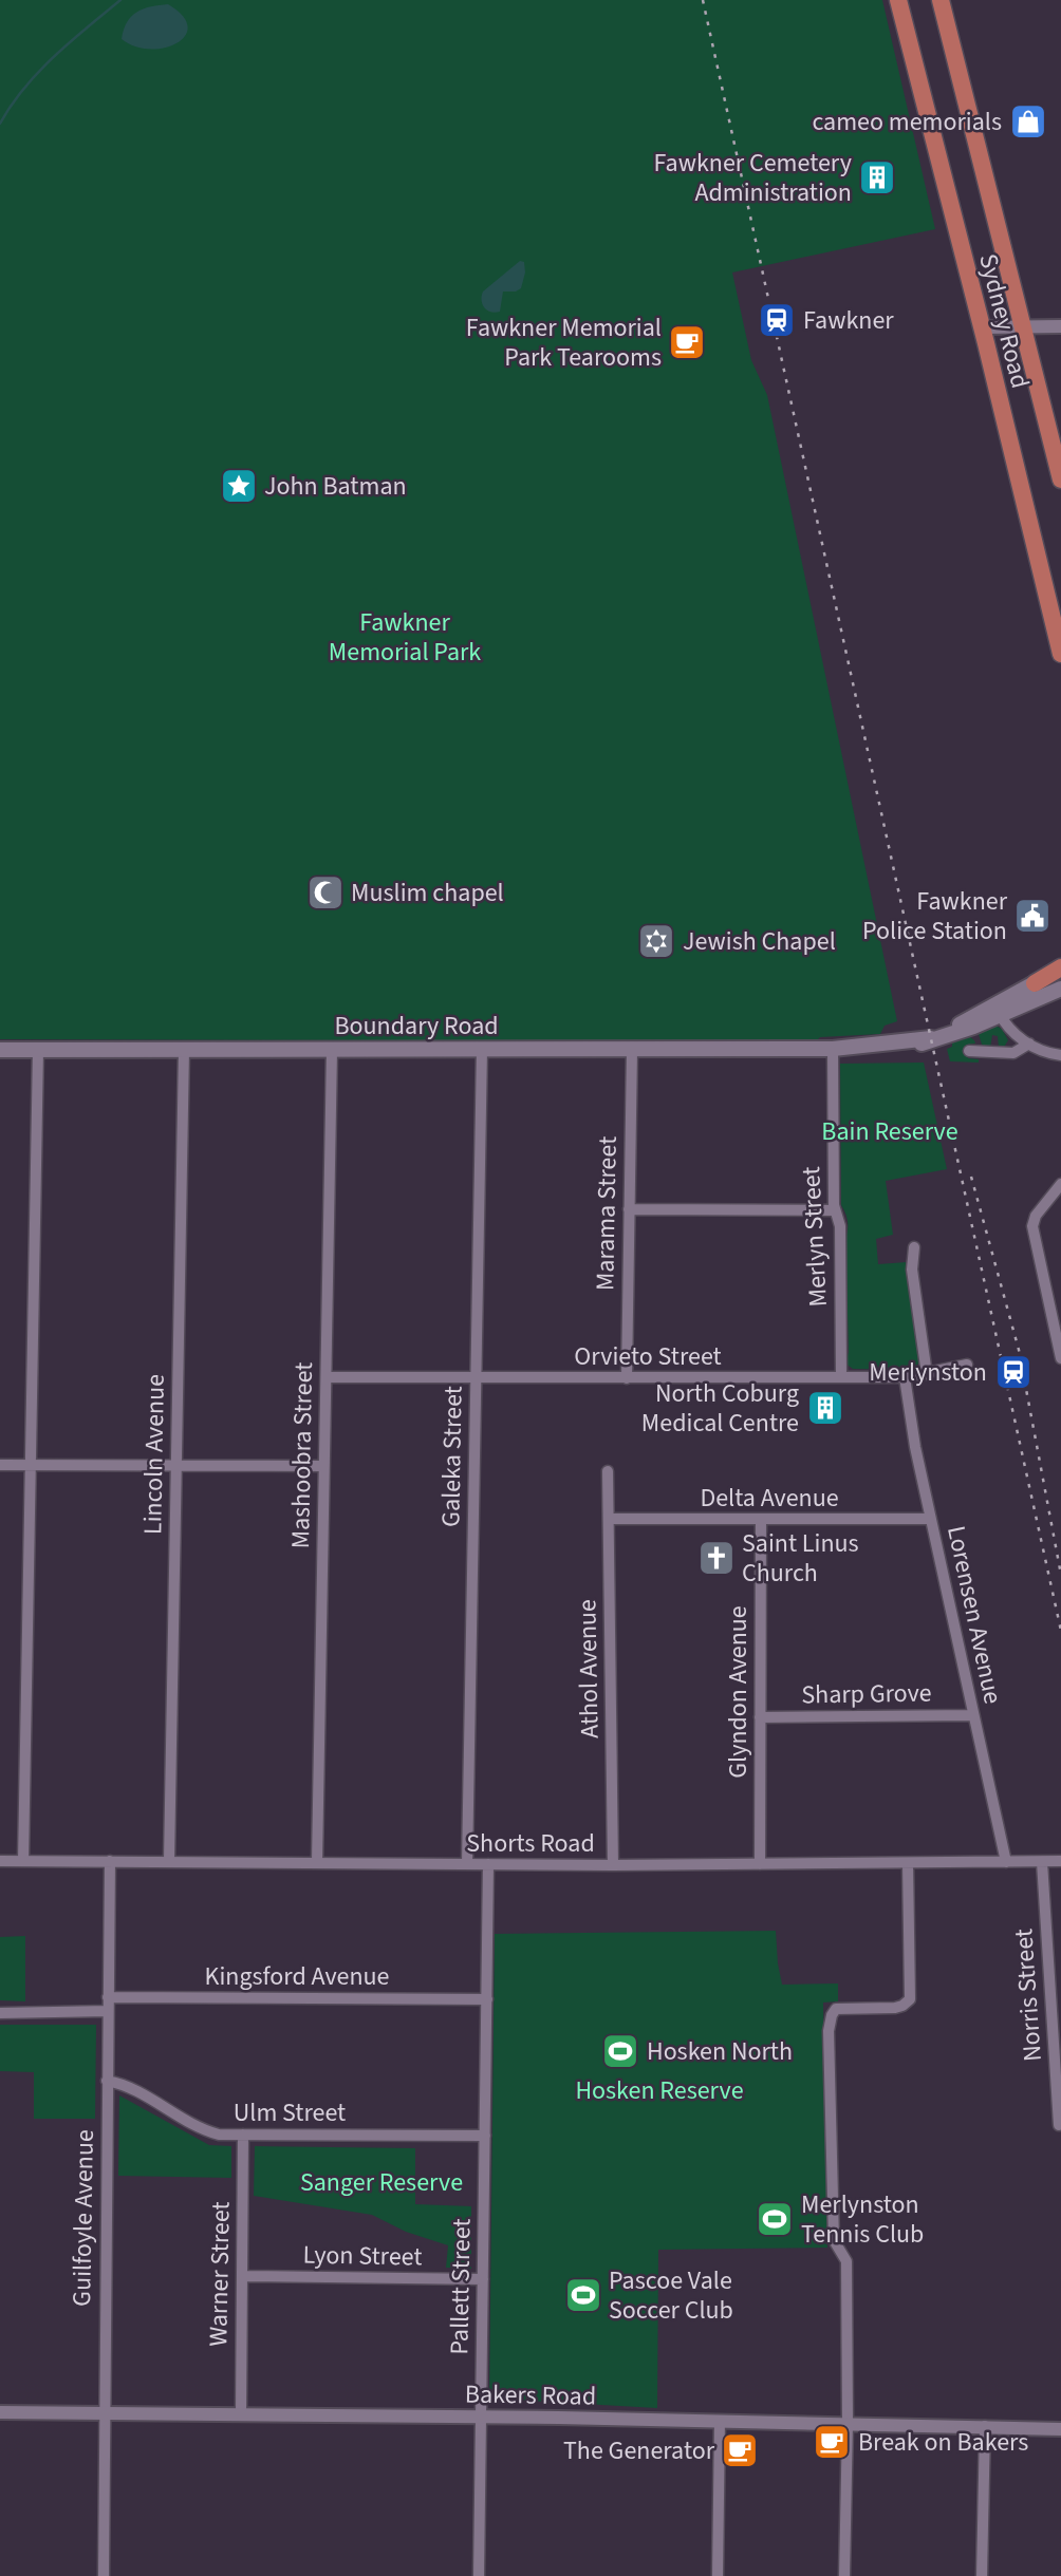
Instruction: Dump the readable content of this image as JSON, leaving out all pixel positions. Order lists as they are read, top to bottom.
{
  "streets": {
    "highway": ["Sydney Road"],
    "main road": ["Boundary Road"],
    "street": [
      "Marama Street",
      "Merlyn Street",
      "Orvieto Street",
      "Lincoln Avenue",
      "Mashoobra Street",
      "Galeka Street",
      "Delta Avenue",
      "Lorensen Avenue",
      "Athol Avenue",
      "Glyndon Avenue",
      "Sharp Grove",
      "Shorts Road",
      "Kingsford Avenue",
      "Norris Street",
      "Ulm Street",
      "Guilfoyle Avenue",
      "Lyon Street",
      "Warner Street",
      "Pallett Street",
      "Bakers Road"
    ]
  },
  "crossings": [
    ["Boundary Road", "Marama Street"],
    ["Boundary Road", "Merlyn Street"],
    ["Boundary Road", "Lincoln Avenue"],
    ["Boundary Road", "Mashoobra Street"],
    ["Boundary Road", "Galeka Street"],
    ["Marama Street", "Orvieto Street"],
    ["Merlyn Street", "Orvieto Street"],
    ["Orvieto Street", "Mashoobra Street"],
    ["Orvieto Street", "Galeka Street"],
    ["Orvieto Street", "Lorensen Avenue"],
    ["Lincoln Avenue", "Shorts Road"],
    ["Mashoobra Street", "Shorts Road"],
    ["Galeka Street", "Shorts Road"],
    ["Delta Avenue", "Lorensen Avenue"],
    ["Delta Avenue", "Athol Avenue"],
    ["Delta Avenue", "Glyndon Avenue"],
    ["Lorensen Avenue", "Sharp Grove"],
    ["Lorensen Avenue", "Shorts Road"],
    ["Athol Avenue", "Shorts Road"],
    ["Glyndon Avenue", "Sharp Grove"],
    ["Glyndon Avenue", "Shorts Road"],
    ["Shorts Road", "Norris Street"],
    ["Shorts Road", "Guilfoyle Avenue"],
    ["Shorts Road", "Pallett Street"],
    ["Kingsford Avenue", "Guilfoyle Avenue"],
    ["Kingsford Avenue", "Pallett Street"],
    ["Ulm Street", "Guilfoyle Avenue"],
    ["Ulm Street", "Warner Street"],
    ["Ulm Street", "Pallett Street"],
    ["Guilfoyle Avenue", "Bakers Road"],
    ["Lyon Street", "Warner Street"],
    ["Lyon Street", "Pallett Street"],
    ["Warner Street", "Bakers Road"],
    ["Pallett Street", "Bakers Road"]
  ],
  "parks": [
    "Fawkner Memorial Park",
    "Bain Reserve",
    "Hosken Reserve",
    "Sanger Reserve"
  ],
  "places": {
    "shop": ["cameo memorials"],
    "building": ["Fawkner Cemetery Administration", "North Coburg Medical Centre"],
    "station": ["Fawkner", "Merlynston"],
    "cafe": ["Fawkner Memorial Park Tearooms", "Break on Bakers", "The Generator"],
    "place": ["John Batman"],
    "mosque": ["Muslim chapel"],
    "public building": ["Fawkner Police Station"],
    "synagogue": ["Jewish Chapel"],
    "church": ["Saint Linus Church"],
    "sports": ["Hosken North", "Merlynston Tennis Club", "Pascoe Vale Soccer Club"]
  }
}
